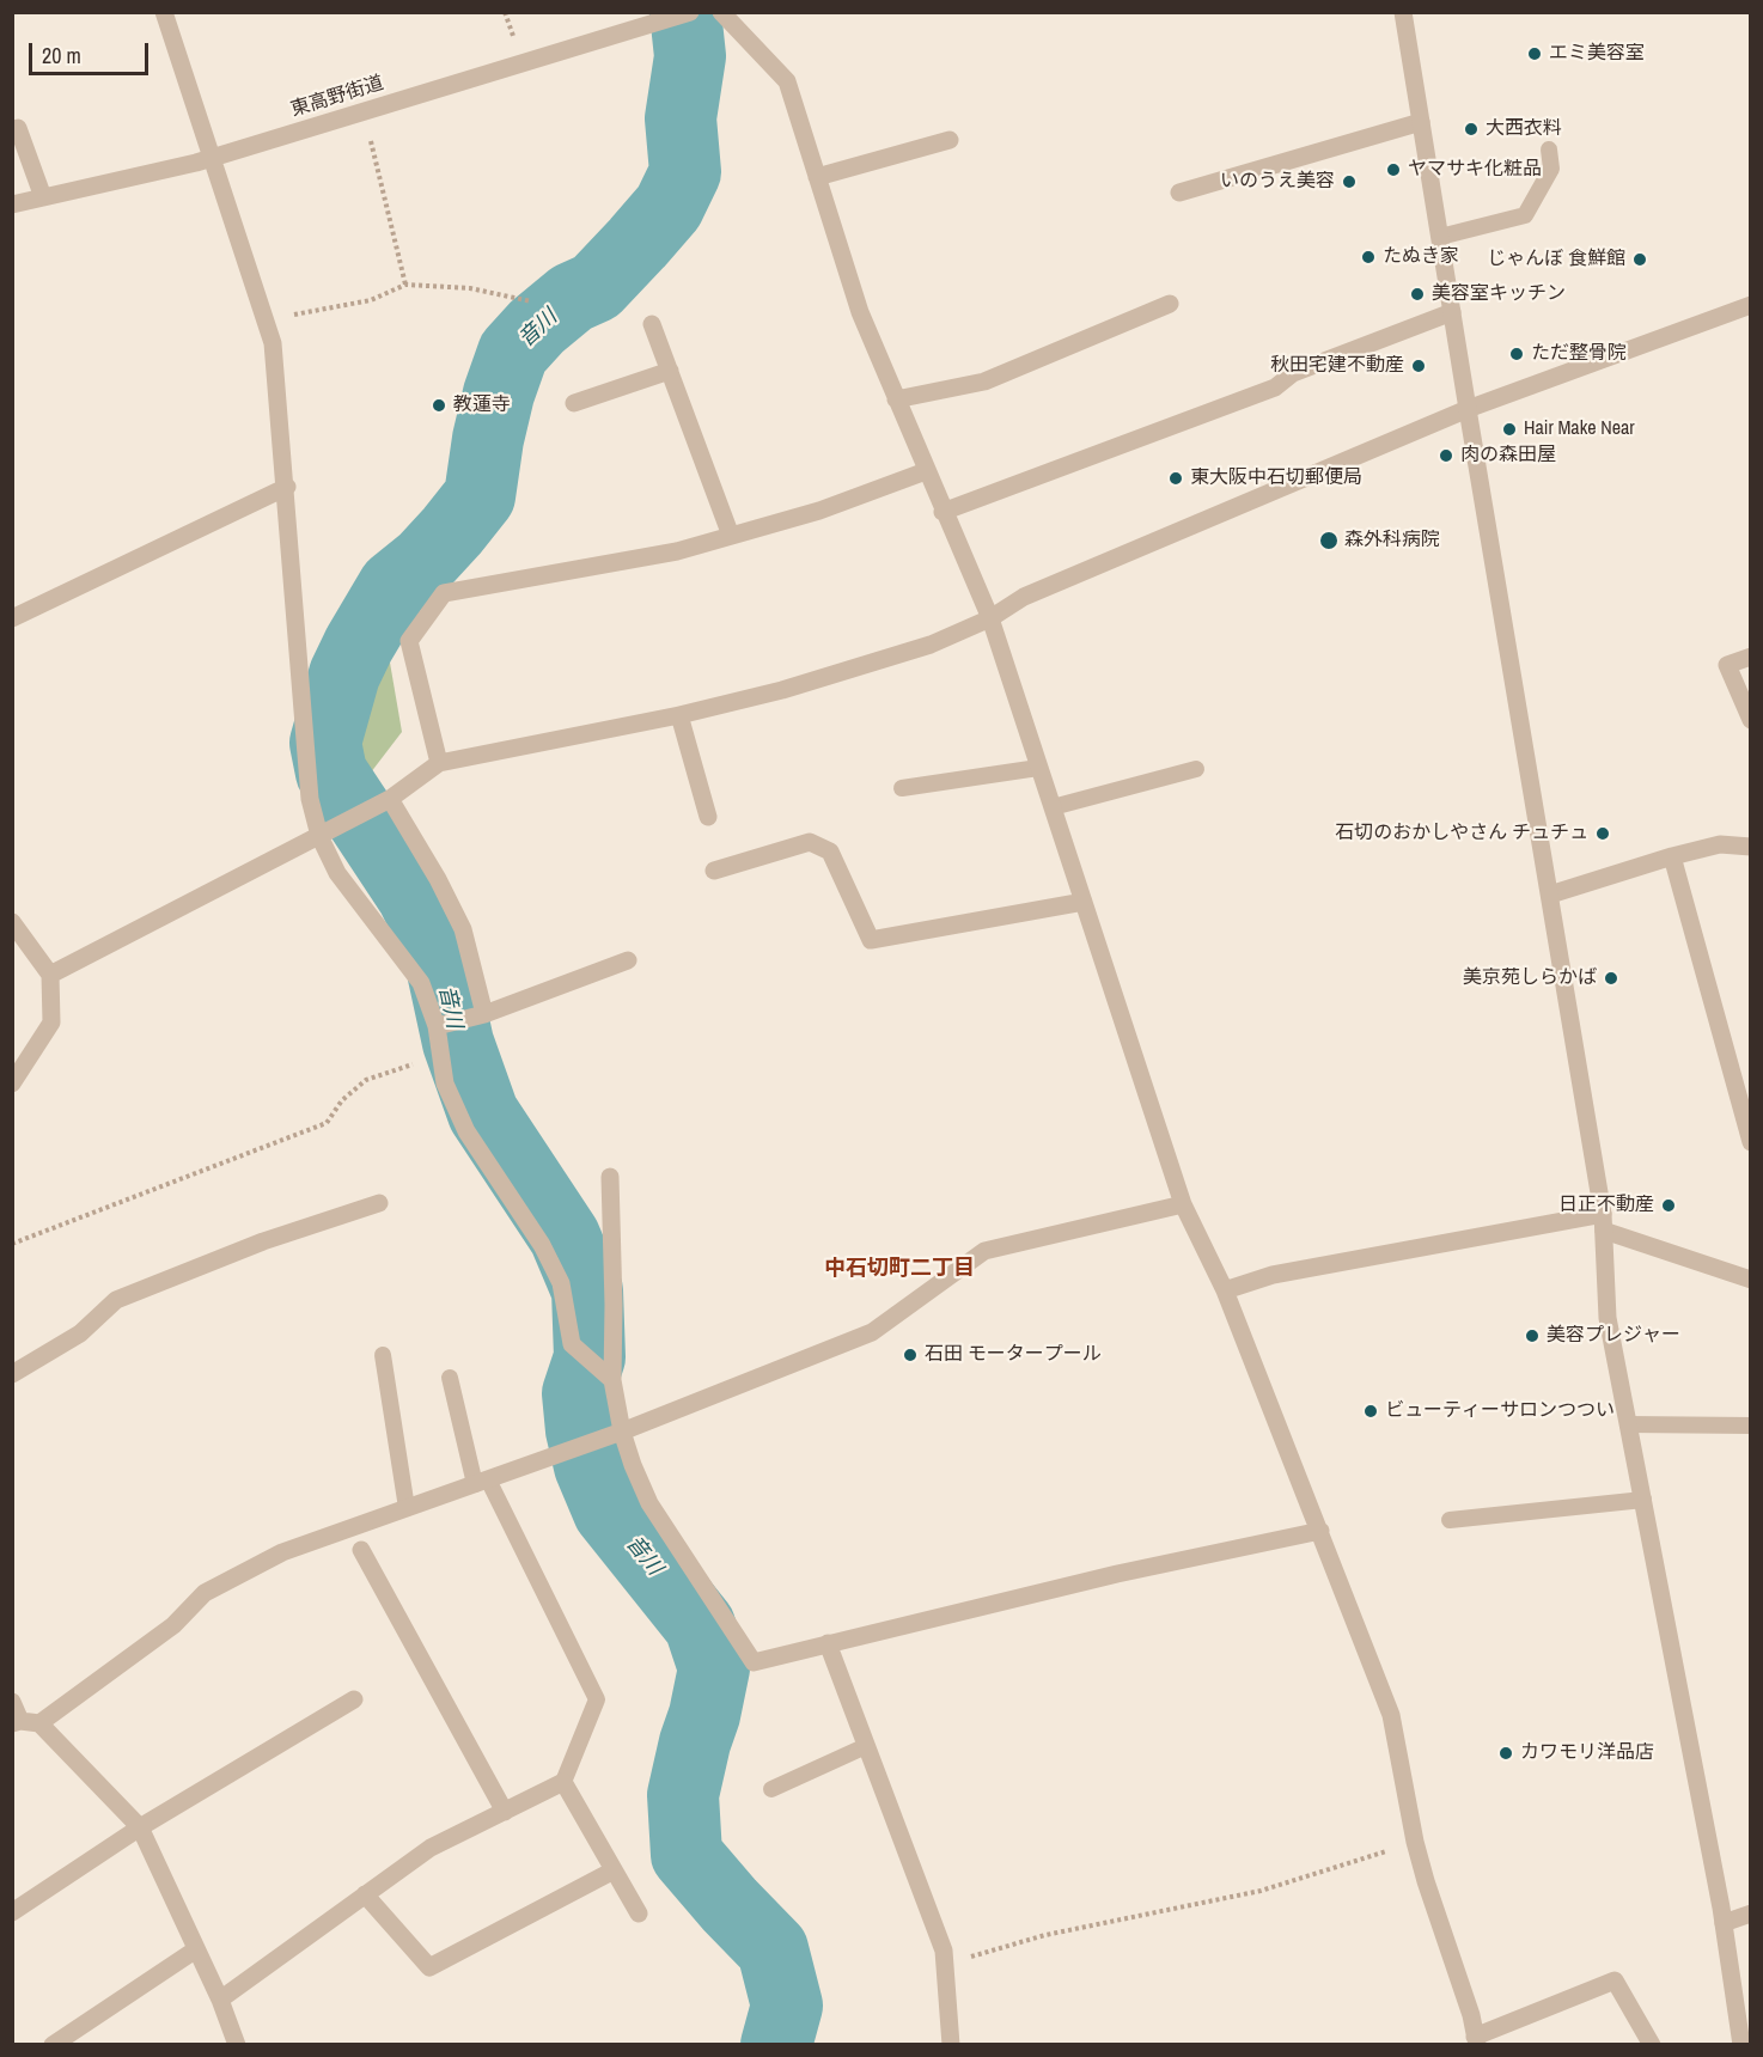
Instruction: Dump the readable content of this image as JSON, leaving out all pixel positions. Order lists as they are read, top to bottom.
{
  "streets": {
    "street": ["東高野街道"]
  },
  "districts": ["中石切町二丁目"],
  "water": ["音川"],
  "places": [
    "エミ美容室",
    "大西衣料",
    "ヤマサキ化粧品",
    "いのうえ美容",
    "たぬき家",
    "じゃんぼ 食鮮館",
    "美容室キッチン",
    "ただ整骨院",
    "秋田宅建不動産",
    "教蓮寺",
    "Hair Make Near",
    "肉の森田屋",
    "東大阪中石切郵便局",
    "森外科病院",
    "石切のおかしやさん チュチュ",
    "美京苑しらかば",
    "日正不動産",
    "美容プレジャー",
    "石田 モータープール",
    "ビューティーサロンつつい",
    "カワモリ洋品店"
  ],
  "scale_bar": "20 m"
}
